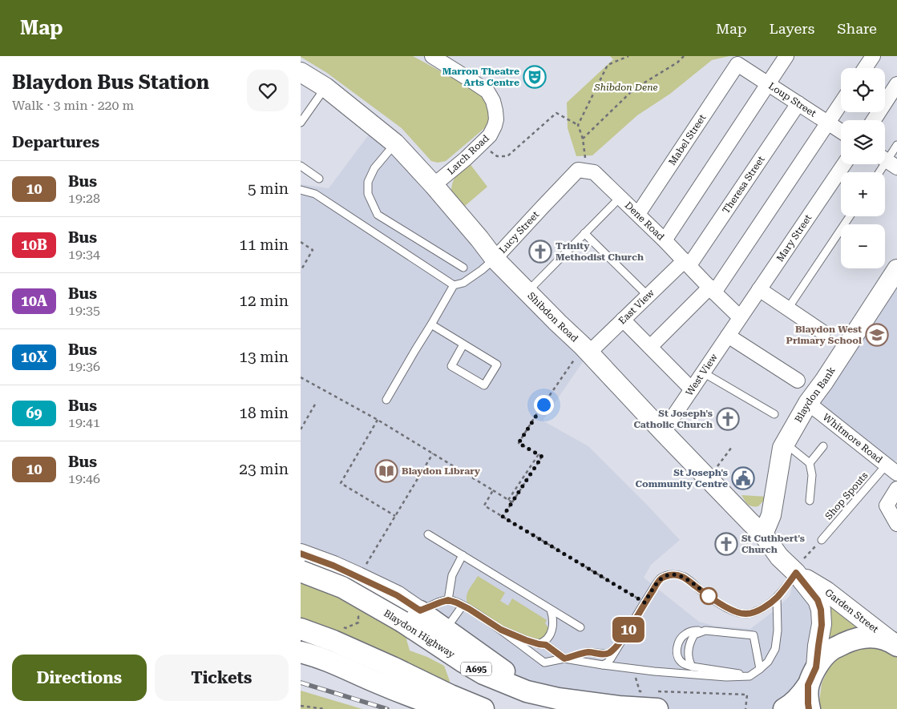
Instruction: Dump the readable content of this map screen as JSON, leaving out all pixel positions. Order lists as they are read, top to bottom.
{
  "streets": {
    "main road": ["Blaydon Highway", "A695"],
    "street": [
      "Loup Street",
      "Mabel Street",
      "Larch Road",
      "Theresa Street",
      "Dene Road",
      "Lucy Street",
      "Mary Street",
      "East View",
      "Shibdon Road",
      "West View",
      "Blaydon Bank",
      "Whitmore Road",
      "Garden Street"
    ],
    "lane": ["Shop Spouts"]
  },
  "crossings": [
    ["Loup Street", "Mabel Street"],
    ["Loup Street", "Theresa Street"],
    ["Mabel Street", "Dene Road"],
    ["Larch Road", "Shibdon Road"],
    ["Theresa Street", "Dene Road"],
    ["Theresa Street", "East View"],
    ["Dene Road", "Lucy Street"],
    ["Dene Road", "Mary Street"],
    ["Dene Road", "East View"],
    ["Dene Road", "West View"],
    ["Lucy Street", "Shibdon Road"],
    ["Mary Street", "West View"],
    ["East View", "Shibdon Road"],
    ["Shibdon Road", "West View"],
    ["Shibdon Road", "Blaydon Bank"],
    ["Shibdon Road", "Garden Street"],
    ["Blaydon Bank", "Whitmore Road"],
    ["Whitmore Road", "Shop Spouts"]
  ],
  "parks": ["Shibdon Dene"],
  "places": {
    "theatre": ["Marron Theatre Arts Centre"],
    "church": ["Trinity Methodist Church", "St Joseph's Catholic Church", "St Cuthbert's Church"],
    "school or university": ["Blaydon West Primary School"],
    "library": ["Blaydon Library"],
    "public building": ["St Joseph's Community Centre"]
  },
  "lines": ["bus line 10"],
  "page": {
    "header": "Map",
    "nav": ["Map", "Layers", "Share"],
    "heading": [
      ["Blaydon Bus Station", "Walk · 3 min · 220 m"],
      "Departures"
    ],
    "on_map": "10",
    "map_buttons": ["+", "−"],
    "list": [
      {
        "mark": "10",
        "name": "Bus",
        "note": "19:28",
        "value": "5 min"
      },
      {
        "mark": "10B",
        "name": "Bus",
        "note": "19:34",
        "value": "11 min"
      },
      {
        "mark": "10A",
        "name": "Bus",
        "note": "19:35",
        "value": "12 min"
      },
      {
        "mark": "10X",
        "name": "Bus",
        "note": "19:36",
        "value": "13 min"
      },
      {
        "mark": "69",
        "name": "Bus",
        "note": "19:41",
        "value": "18 min"
      },
      {
        "mark": "10",
        "name": "Bus",
        "note": "19:46",
        "value": "23 min"
      }
    ],
    "buttons": ["Directions", "Tickets"]
  }
}
